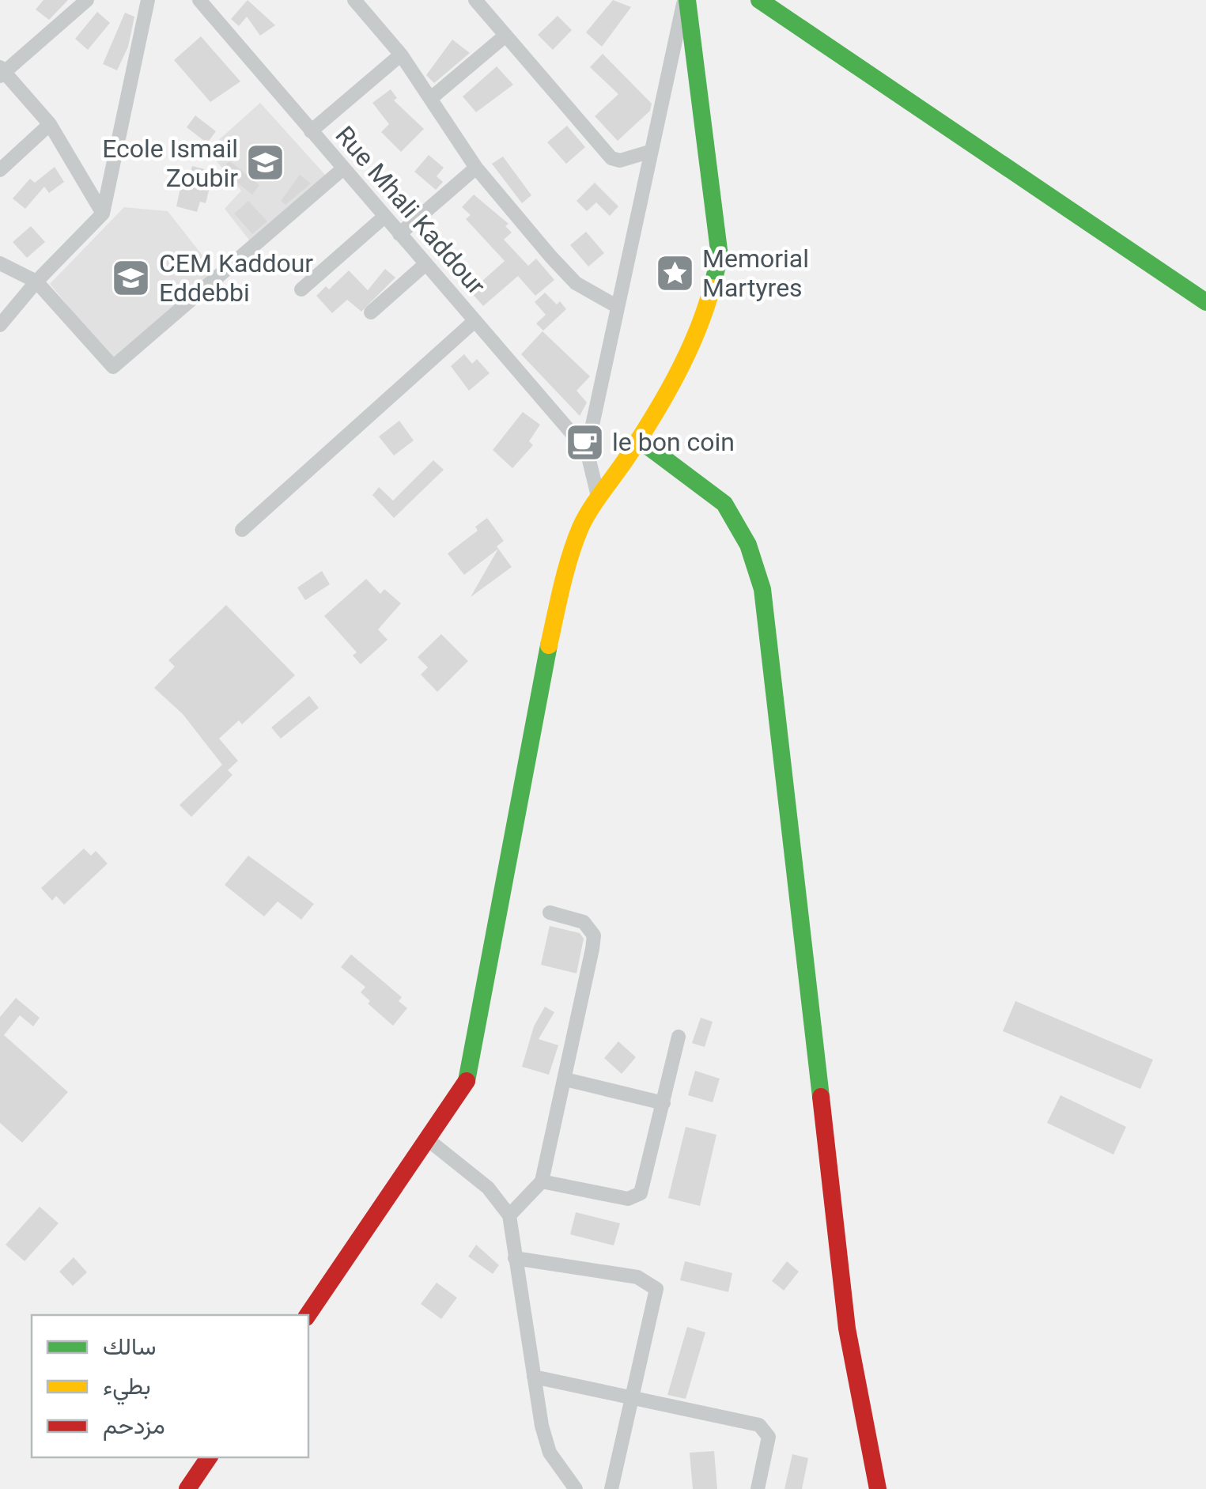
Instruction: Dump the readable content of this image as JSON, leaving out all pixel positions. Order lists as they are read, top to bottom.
{
  "streets": {
    "street": ["Rue Mhali Kaddour"]
  },
  "places": {
    "school or university": ["Ecole Ismail Zoubir", "CEM Kaddour Eddebbi"],
    "place": ["Memorial Martyres"],
    "cafe": ["le bon coin"]
  },
  "legend": ["سالك", "بطيء", "مزدحم"]
}
